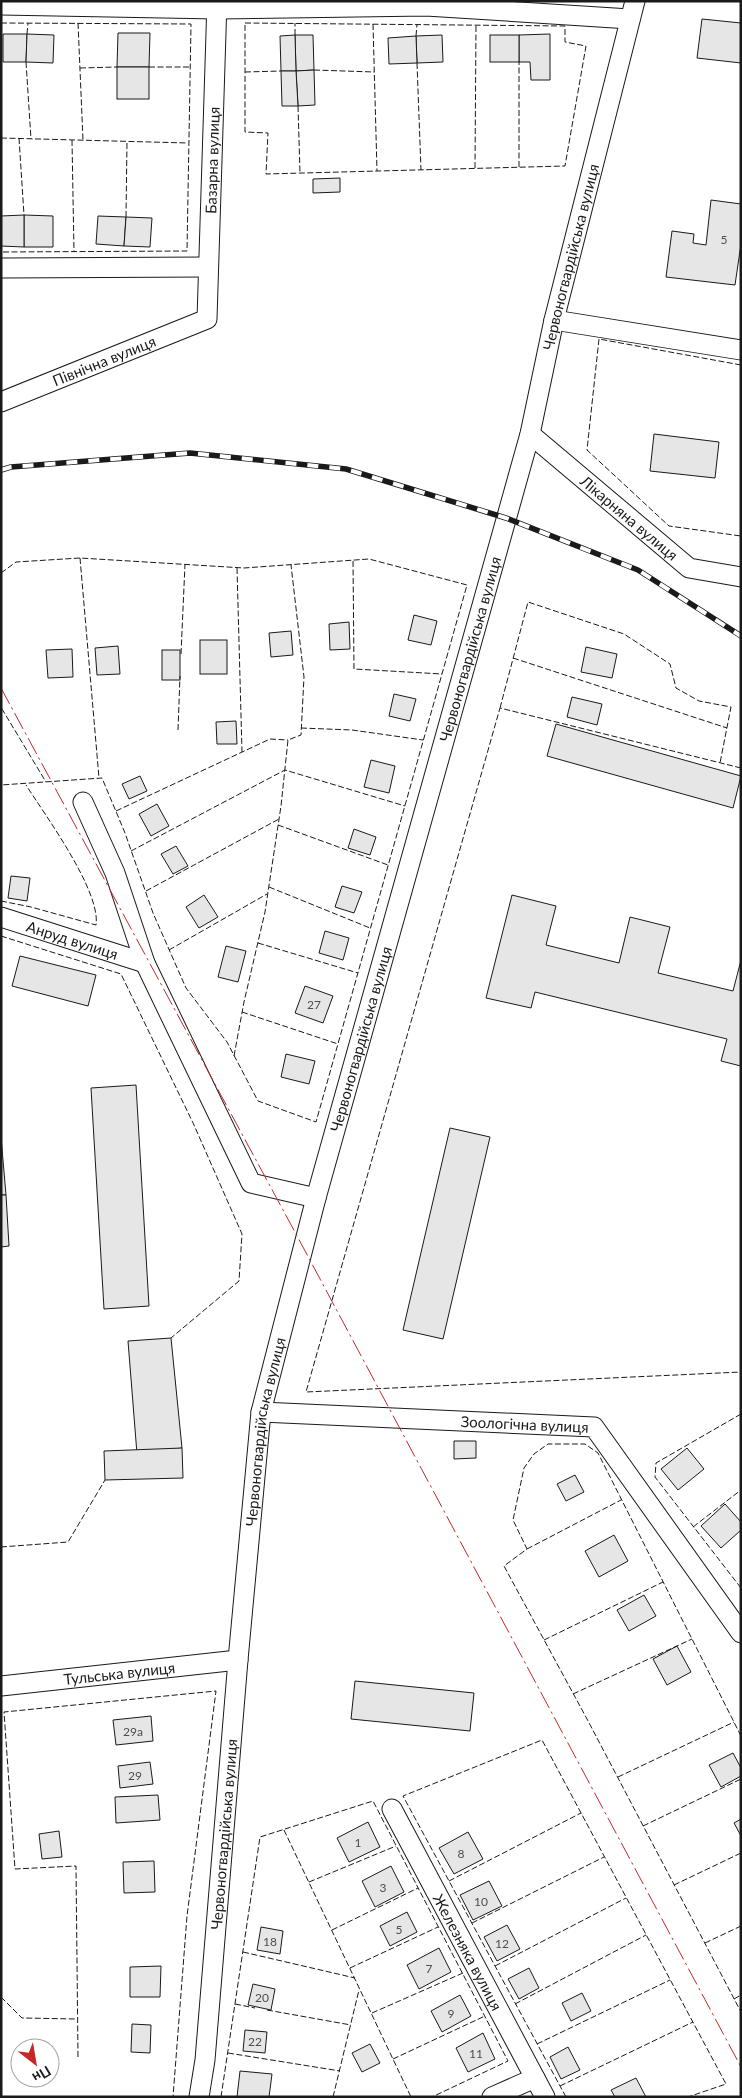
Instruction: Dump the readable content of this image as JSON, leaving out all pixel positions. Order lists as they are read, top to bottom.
{
  "streets": {
    "street": [
      "Базарна вулиця",
      "Червоногвардійська вулиця",
      "Північна вулиця",
      "Лікарняна вулиця",
      "Анруд вулиця",
      "Зоологічна вулиця",
      "Тульська вулиця",
      "Железняка вулиця"
    ]
  },
  "crossings": [
    ["Базарна вулиця", "Північна вулиця"],
    ["Червоногвардійська вулиця", "Лікарняна вулиця"],
    ["Червоногвардійська вулиця", "Зоологічна вулиця"],
    ["Червоногвардійська вулиця", "Тульська вулиця"]
  ],
  "house_numbers": [
    "5",
    "27",
    "29а",
    "29",
    "1",
    "8",
    "3",
    "10",
    "5",
    "18",
    "12",
    "7",
    "20",
    "9",
    "22",
    "11"
  ],
  "north": "bottom right"
}
